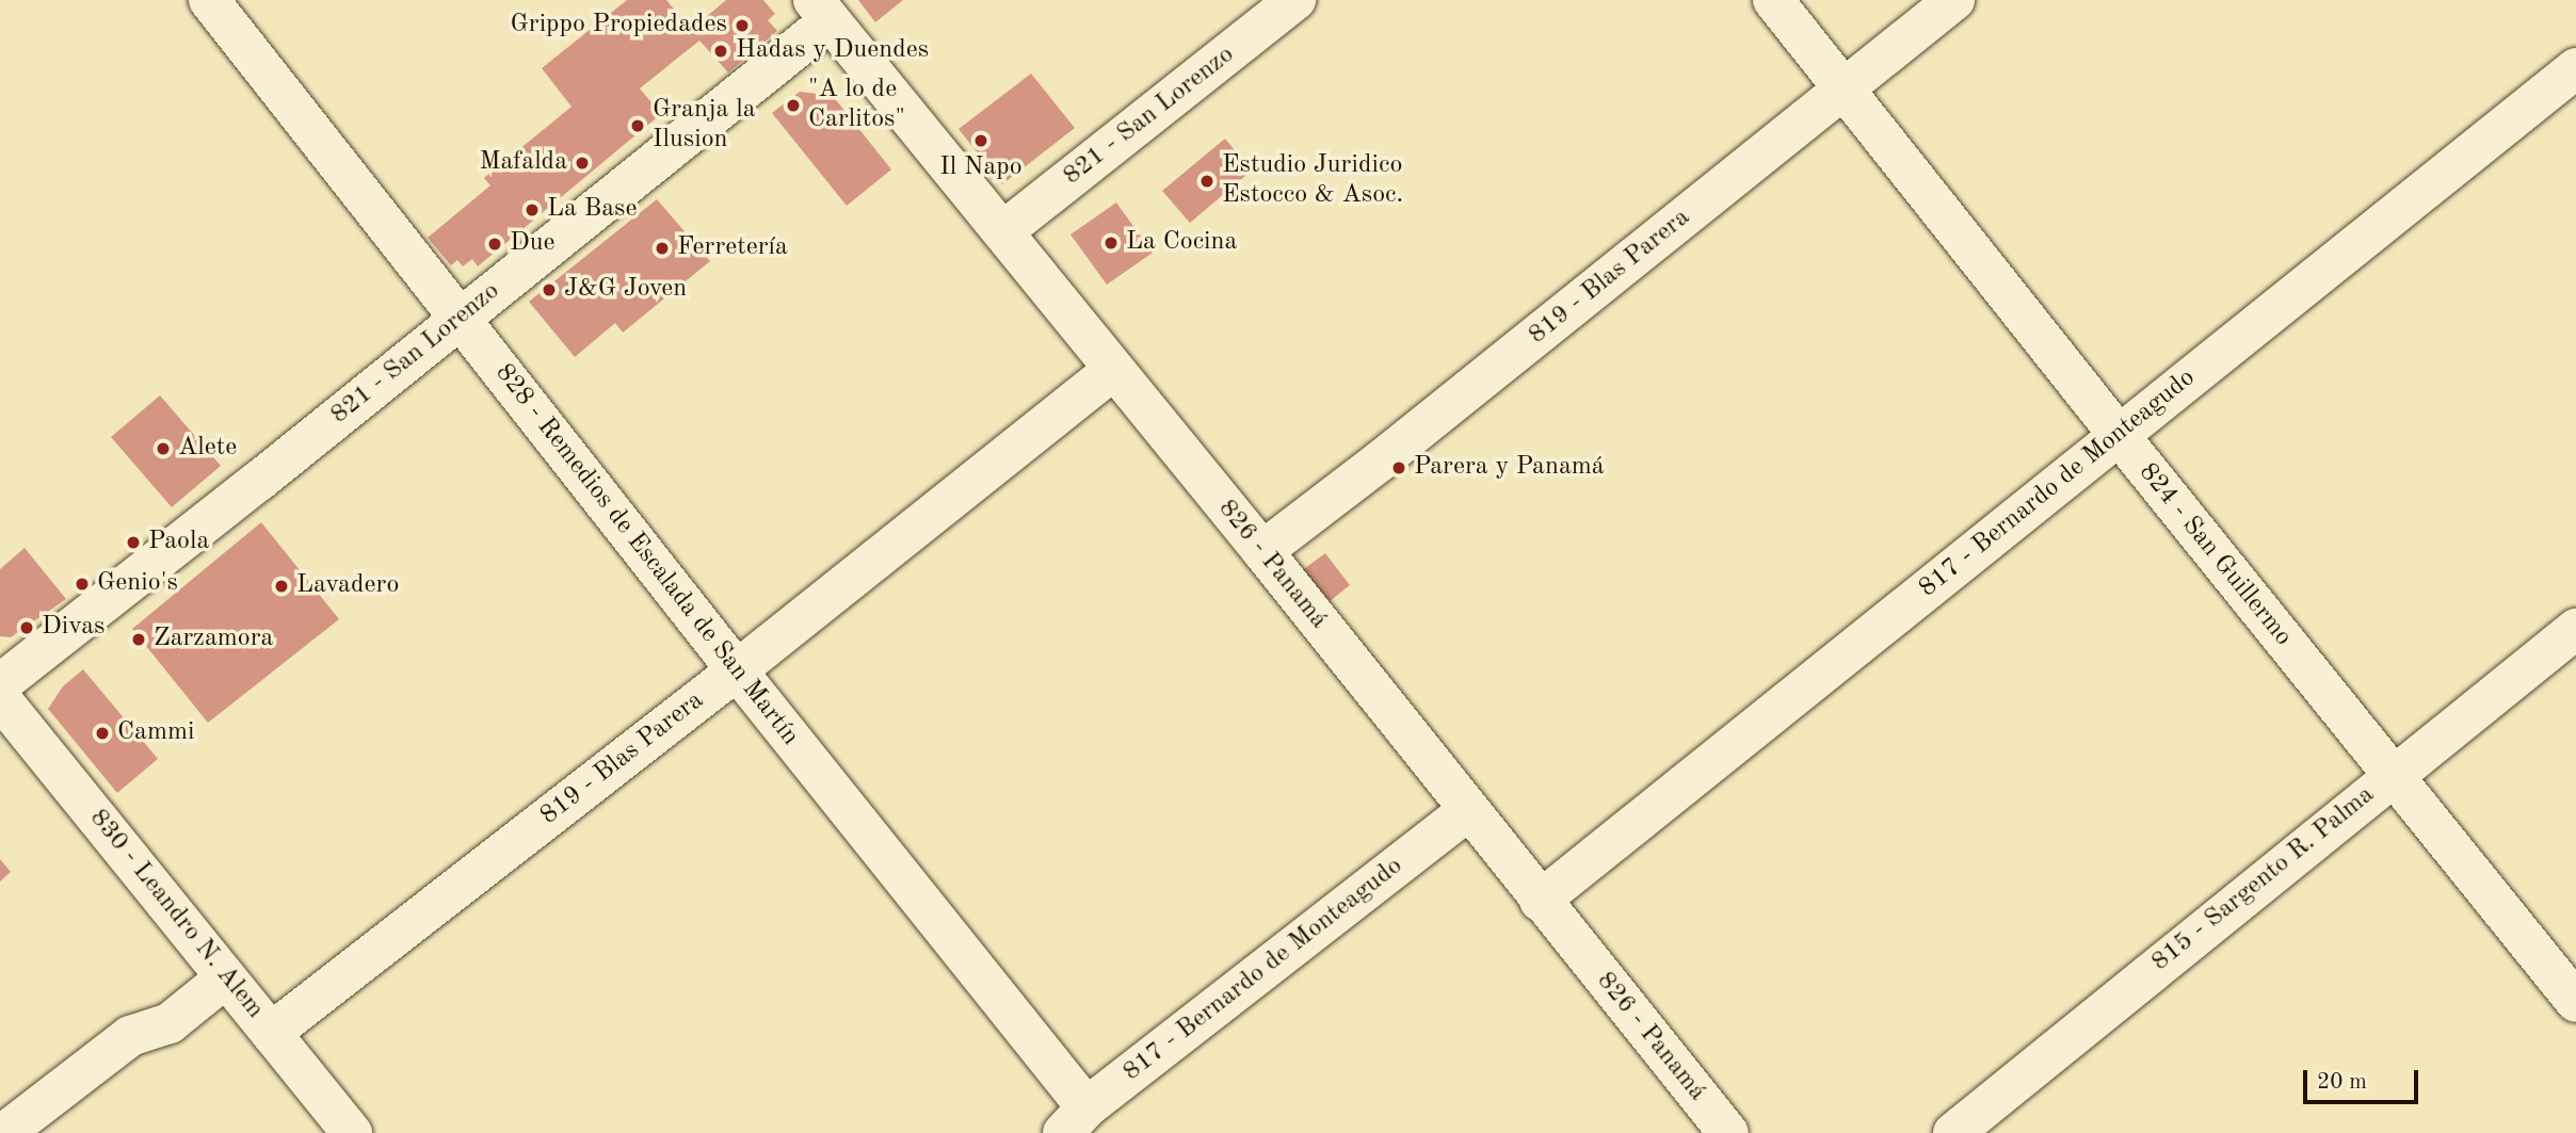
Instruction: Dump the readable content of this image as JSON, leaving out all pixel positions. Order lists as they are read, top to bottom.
{
  "streets": {
    "street": [
      "821 - San Lorenzo",
      "819 - Blas Parera",
      "817 - Bernardo de Monteagudo",
      "828 - Remedios de Escalada de San Martín",
      "824 - San Guillermo",
      "826 - Panamá",
      "815 - Sargento R. Palma",
      "830 - Leandro N. Alem"
    ]
  },
  "crossings": [
    ["821 - San Lorenzo", "828 - Remedios de Escalada de San Martín"],
    ["821 - San Lorenzo", "826 - Panamá"],
    ["819 - Blas Parera", "828 - Remedios de Escalada de San Martín"],
    ["819 - Blas Parera", "824 - San Guillermo"],
    ["819 - Blas Parera", "826 - Panamá"],
    ["819 - Blas Parera", "830 - Leandro N. Alem"],
    ["817 - Bernardo de Monteagudo", "828 - Remedios de Escalada de San Martín"],
    ["817 - Bernardo de Monteagudo", "824 - San Guillermo"],
    ["817 - Bernardo de Monteagudo", "826 - Panamá"],
    ["824 - San Guillermo", "815 - Sargento R. Palma"]
  ],
  "places": [
    "Grippo Propiedades",
    "Hadas y Duendes",
    "\"A lo de Carlitos\"",
    "Granja la Ilusion",
    "Il Napo",
    "Mafalda",
    "Estudio Juridico Estocco & Asoc.",
    "La Base",
    "La Cocina",
    "Due",
    "Ferretería",
    "J&G Joven",
    "Alete",
    "Parera y Panamá",
    "Paola",
    "Genio's",
    "Lavadero",
    "Divas",
    "Zarzamora",
    "Cammi"
  ],
  "scale_bar": "20 m"
}
